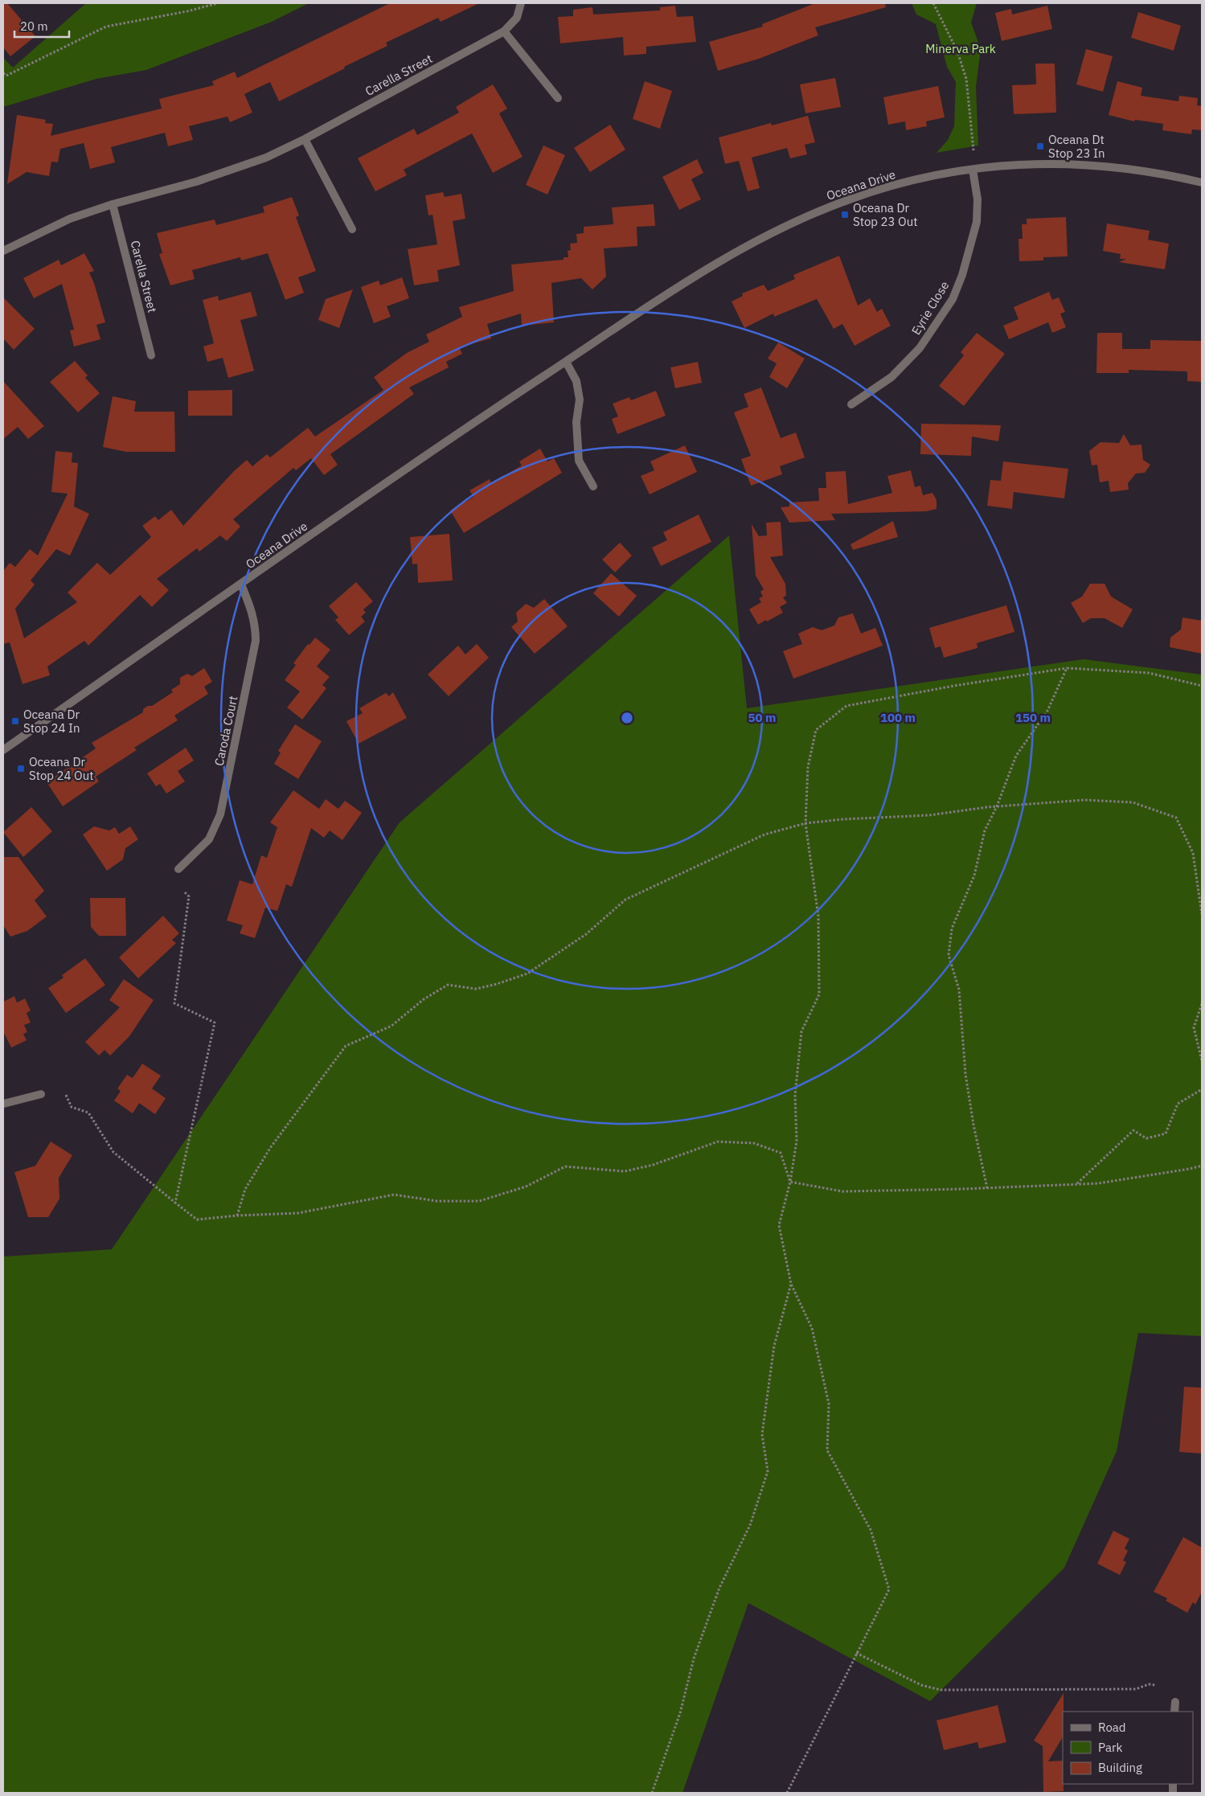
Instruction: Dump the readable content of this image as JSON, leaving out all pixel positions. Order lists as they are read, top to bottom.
{
  "streets": {
    "street": [
      "Carella Street",
      "Oceana Drive",
      "Eyrie Close",
      "Caroda Court"
    ]
  },
  "crossings": [
    ["Oceana Drive", "Eyrie Close"],
    ["Oceana Drive", "Caroda Court"]
  ],
  "parks": ["Minerva Park"],
  "places": {
    "transit": [
      "Oceana Dt Stop 23 In",
      "Oceana Dr Stop 23 Out",
      "Oceana Dr Stop 24 In",
      "Oceana Dr Stop 24 Out"
    ]
  },
  "legend": ["Road", "Park", "Building"],
  "scale_bar": "20 m",
  "rings": ["50 m", "100 m", "150 m"]
}
